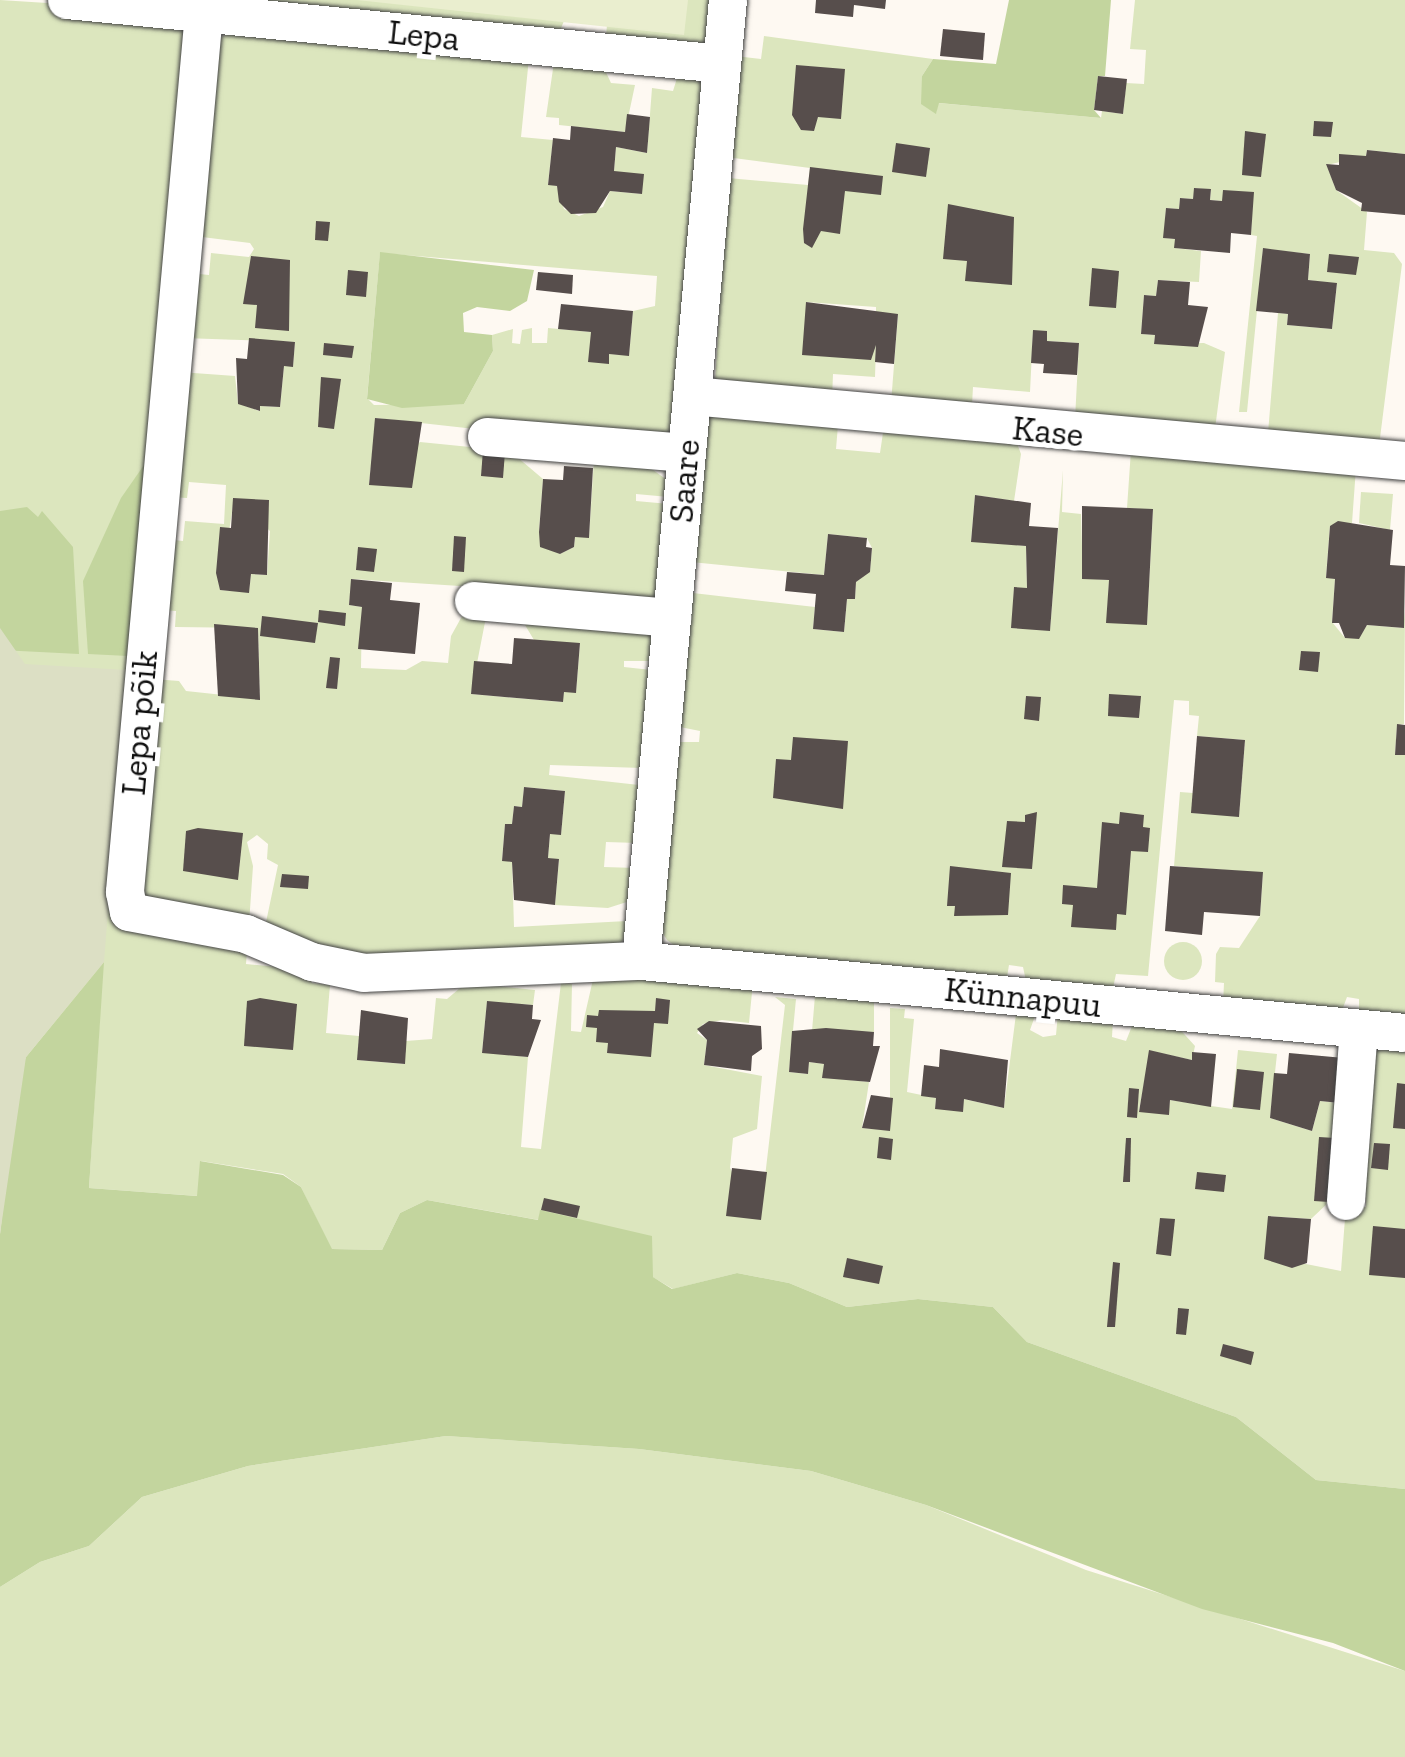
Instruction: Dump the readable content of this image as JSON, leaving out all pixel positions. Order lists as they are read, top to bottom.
{
  "streets": {
    "street": [
      "Lepa",
      "Kase",
      "Saare",
      "Lepa põik",
      "Künnapuu"
    ]
  },
  "crossings": [
    ["Lepa", "Saare"],
    ["Lepa", "Lepa põik"],
    ["Kase", "Saare"],
    ["Saare", "Lepa põik"],
    ["Saare", "Künnapuu"],
    ["Lepa põik", "Künnapuu"]
  ]
}
